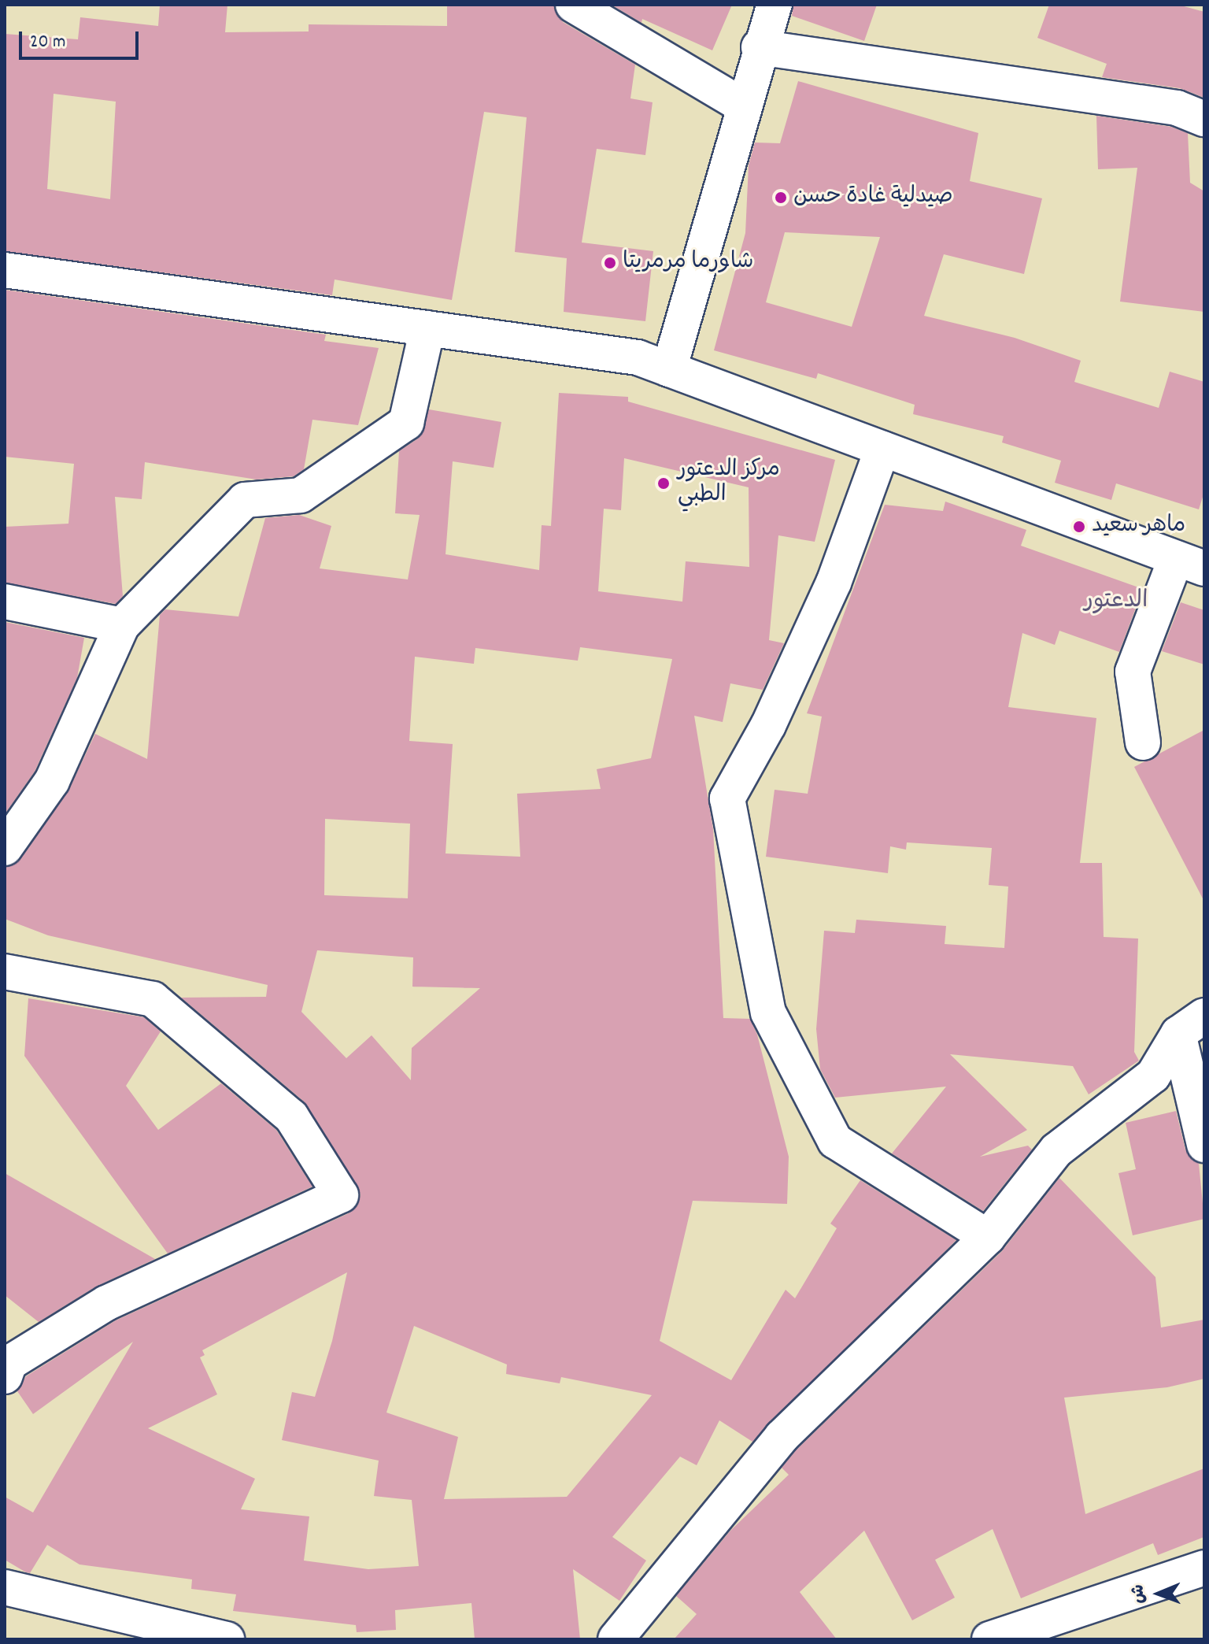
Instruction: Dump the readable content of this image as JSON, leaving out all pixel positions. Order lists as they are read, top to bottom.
{
  "districts": ["الدعتور"],
  "places": [
    "صيدلية غادة حسن",
    "شاورما مرمريتا",
    "مركز الدعتور الطبي",
    "ماهر سعيد"
  ],
  "scale_bar": "20 m",
  "north": "left"
}
